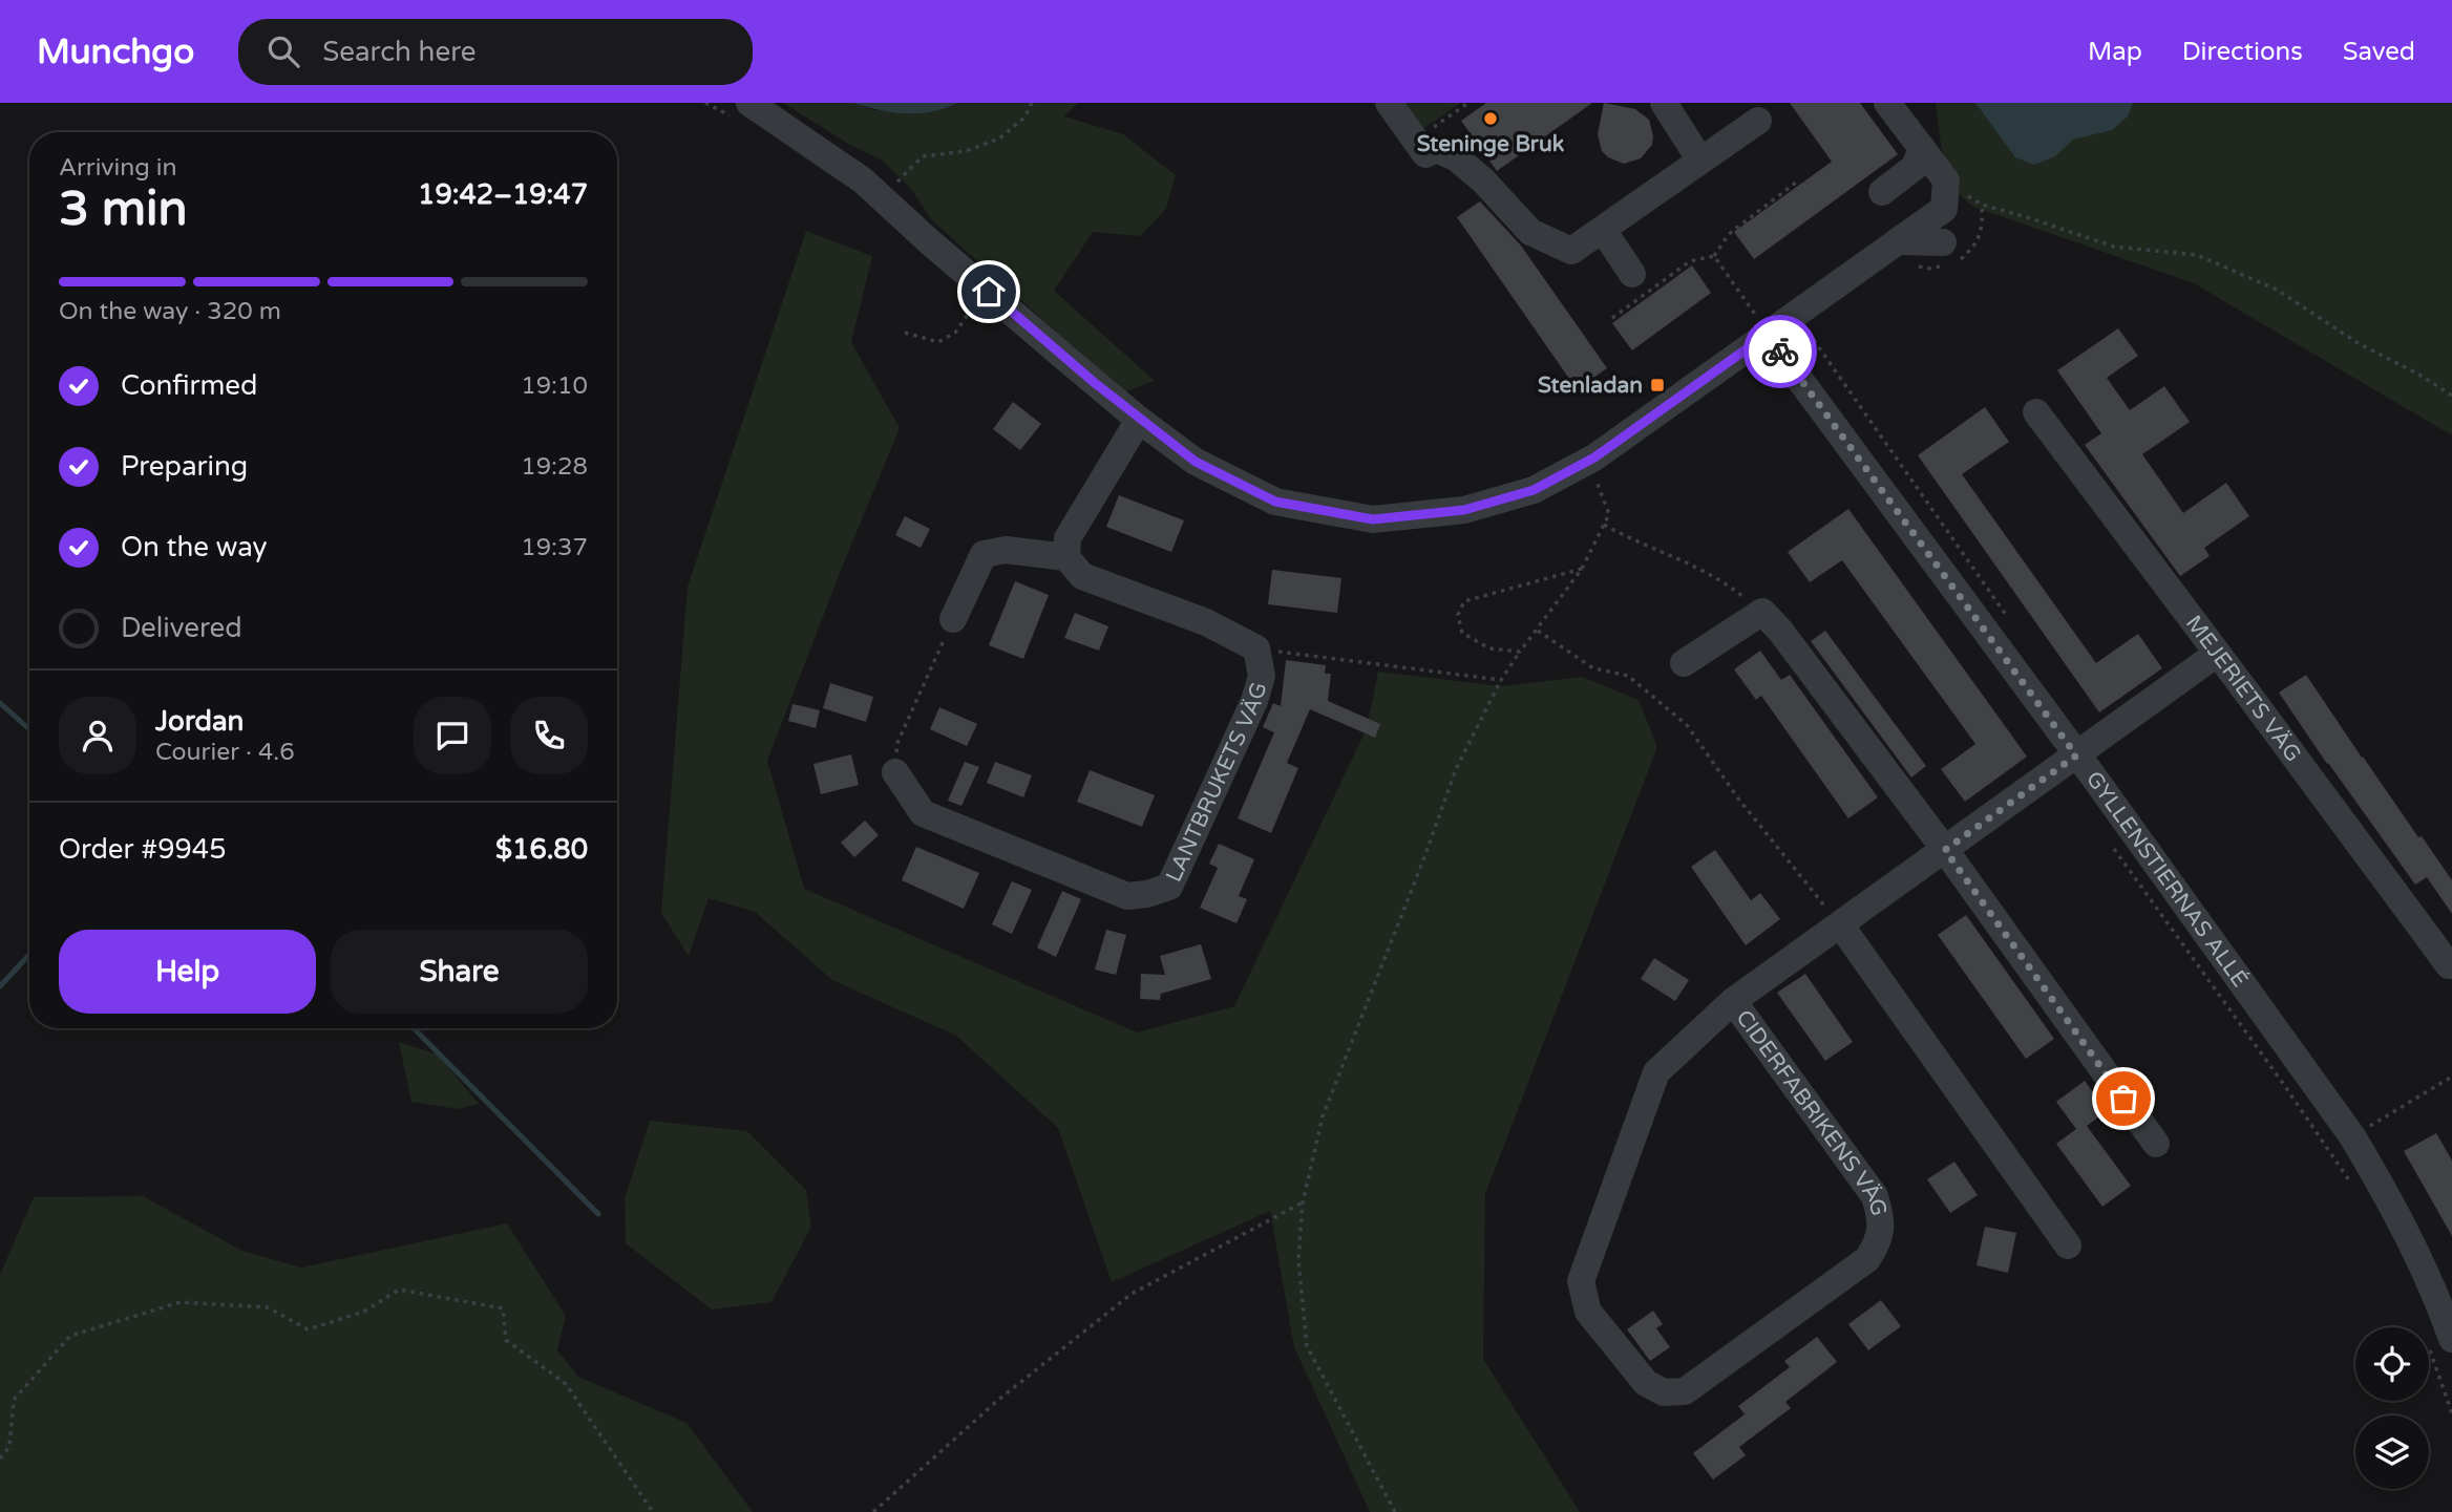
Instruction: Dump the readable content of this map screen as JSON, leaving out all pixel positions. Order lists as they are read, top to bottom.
{
  "streets": {
    "street": [
      "MEJERIETS VÄG",
      "LANTBRUKETS VÄG",
      "GYLLENSTIERNAS ALLÉ",
      "CIDERFABRIKENS VÄG"
    ]
  },
  "crossings": [
    ["MEJERIETS VÄG", "CIDERFABRIKENS VÄG"],
    ["GYLLENSTIERNAS ALLÉ", "CIDERFABRIKENS VÄG"]
  ],
  "places": {
    "other": ["Steninge Bruk"],
    "transit": ["Stenladan"]
  },
  "page": {
    "header": "Munchgo",
    "search": "Search here",
    "nav": ["Map", "Directions", "Saved"],
    "heading": ["3 min", "Arriving in", "19:42–19:47"],
    "panel": [
      "Jordan",
      "Courier · 4.6",
      "Order #9945",
      "$16.80"
    ],
    "bar": "On the way · 320 m",
    "list": [
      ["Confirmed", "19:10"],
      ["Preparing", "19:28"],
      ["On the way", "19:37"],
      "Delivered"
    ],
    "buttons": ["Help", "Share"]
  }
}
